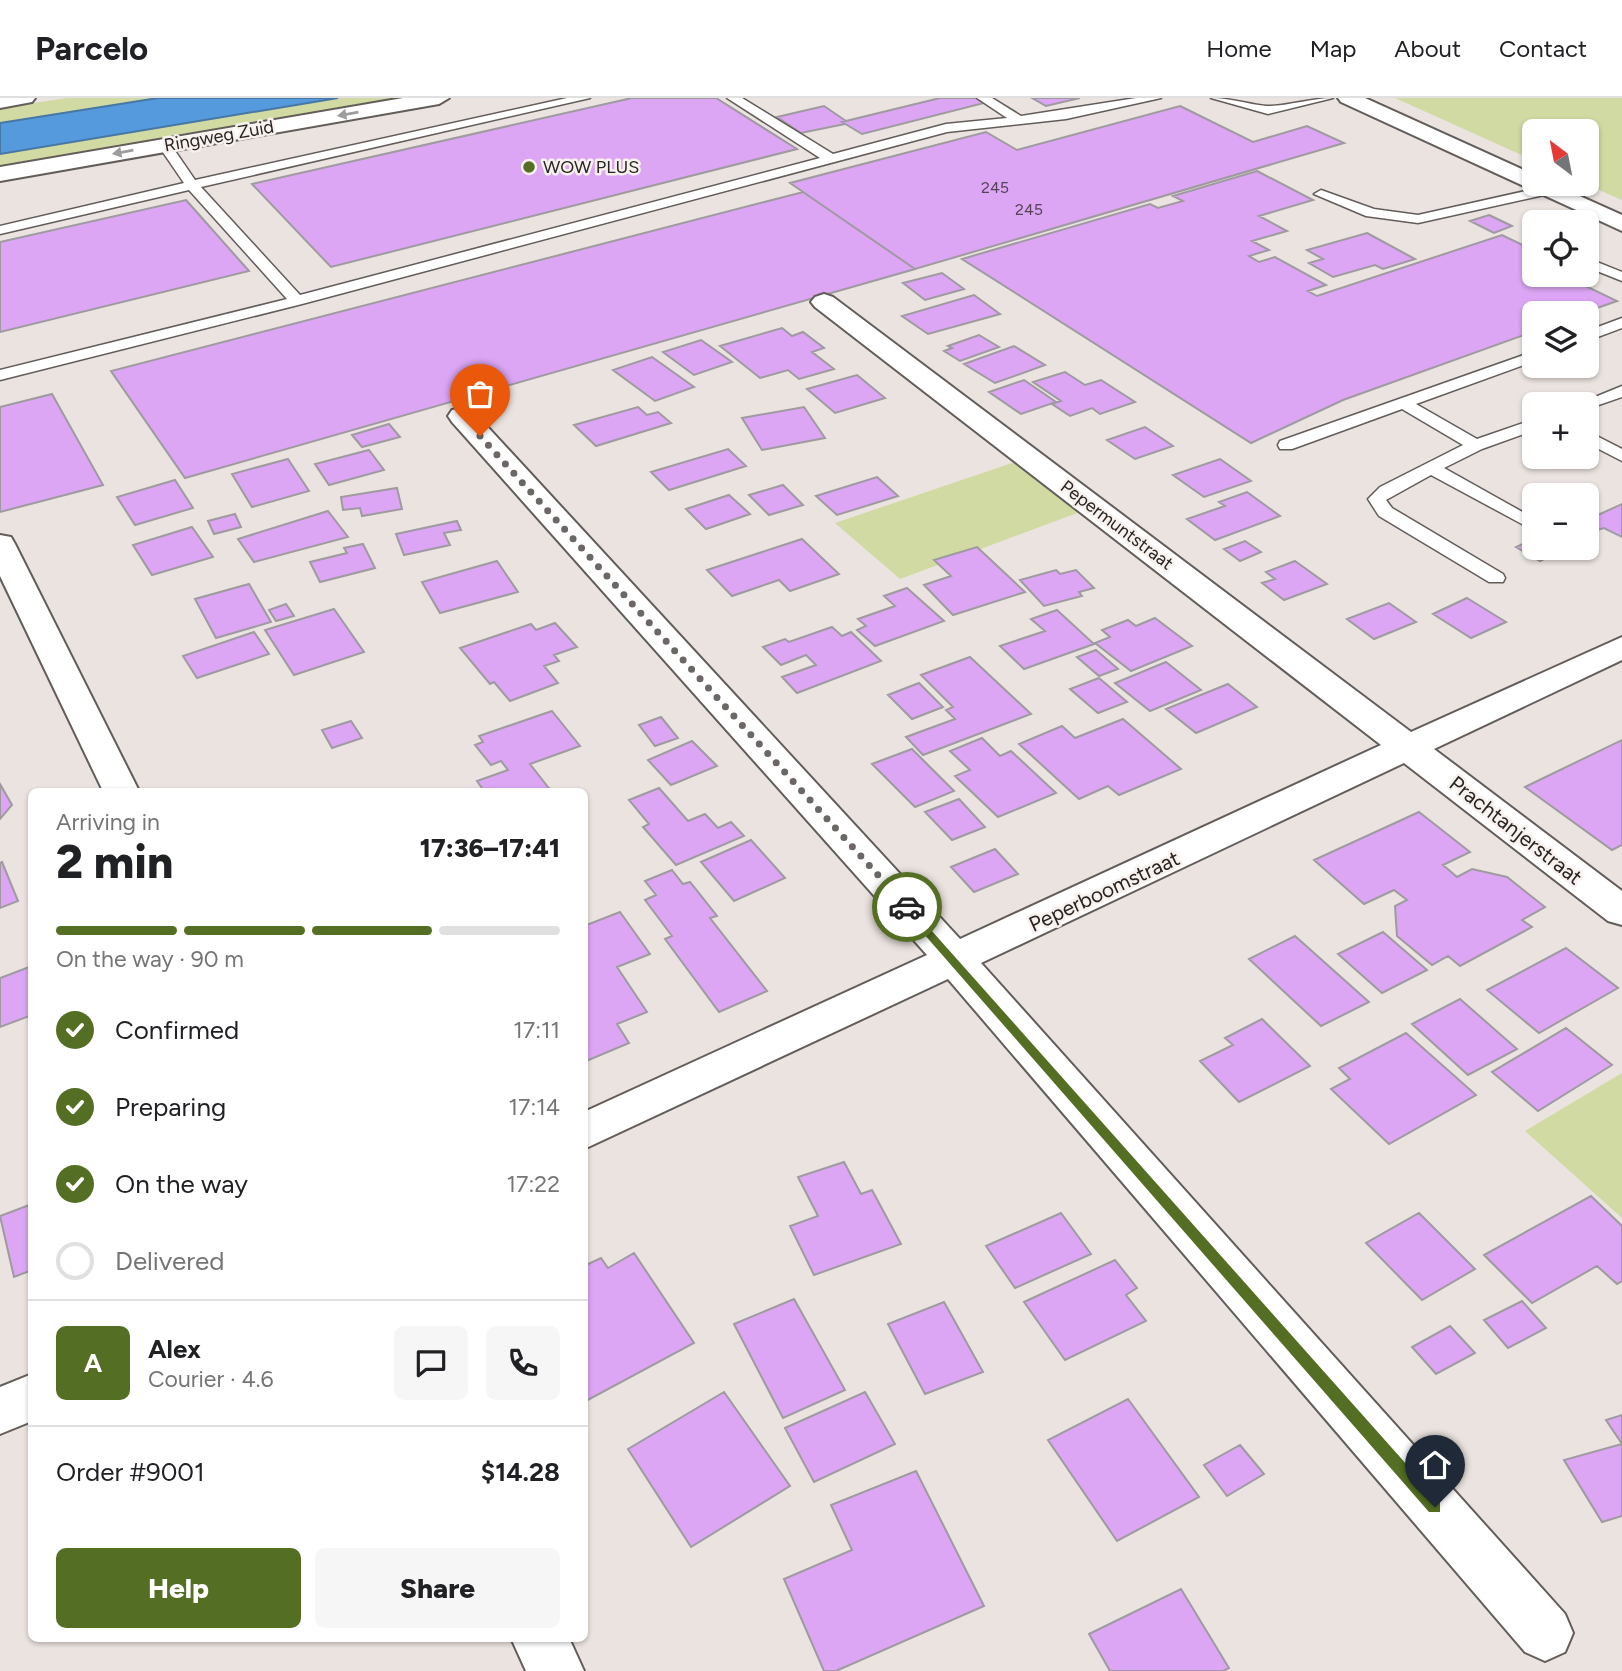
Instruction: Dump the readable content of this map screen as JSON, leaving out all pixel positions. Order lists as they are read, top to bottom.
{
  "streets": {
    "street": [
      "Ringweg Zuid",
      "Pepermuntstraat",
      "Prachtanjerstraat",
      "Peperboomstraat"
    ]
  },
  "crossings": [
    ["Pepermuntstraat", "Prachtanjerstraat"],
    ["Pepermuntstraat", "Peperboomstraat"],
    ["Prachtanjerstraat", "Peperboomstraat"]
  ],
  "one_way": ["Ringweg Zuid"],
  "places": ["WOW PLUS"],
  "house_numbers": ["245", "245"],
  "north": "top left",
  "page": {
    "header": "Parcelo",
    "nav": [
      "Home",
      "Map",
      "About",
      "Contact"
    ],
    "map_buttons": ["+", "−"],
    "heading": ["2 min", "Arriving in", "17:36–17:41"],
    "panel": [
      "Alex",
      "Courier · 4.6",
      "Order #9001",
      "$14.28"
    ],
    "bar": "On the way · 90 m",
    "list": [
      ["Confirmed", "17:11"],
      ["Preparing", "17:14"],
      ["On the way", "17:22"],
      "Delivered"
    ],
    "round": "A",
    "buttons": ["Help", "Share"]
  }
}
